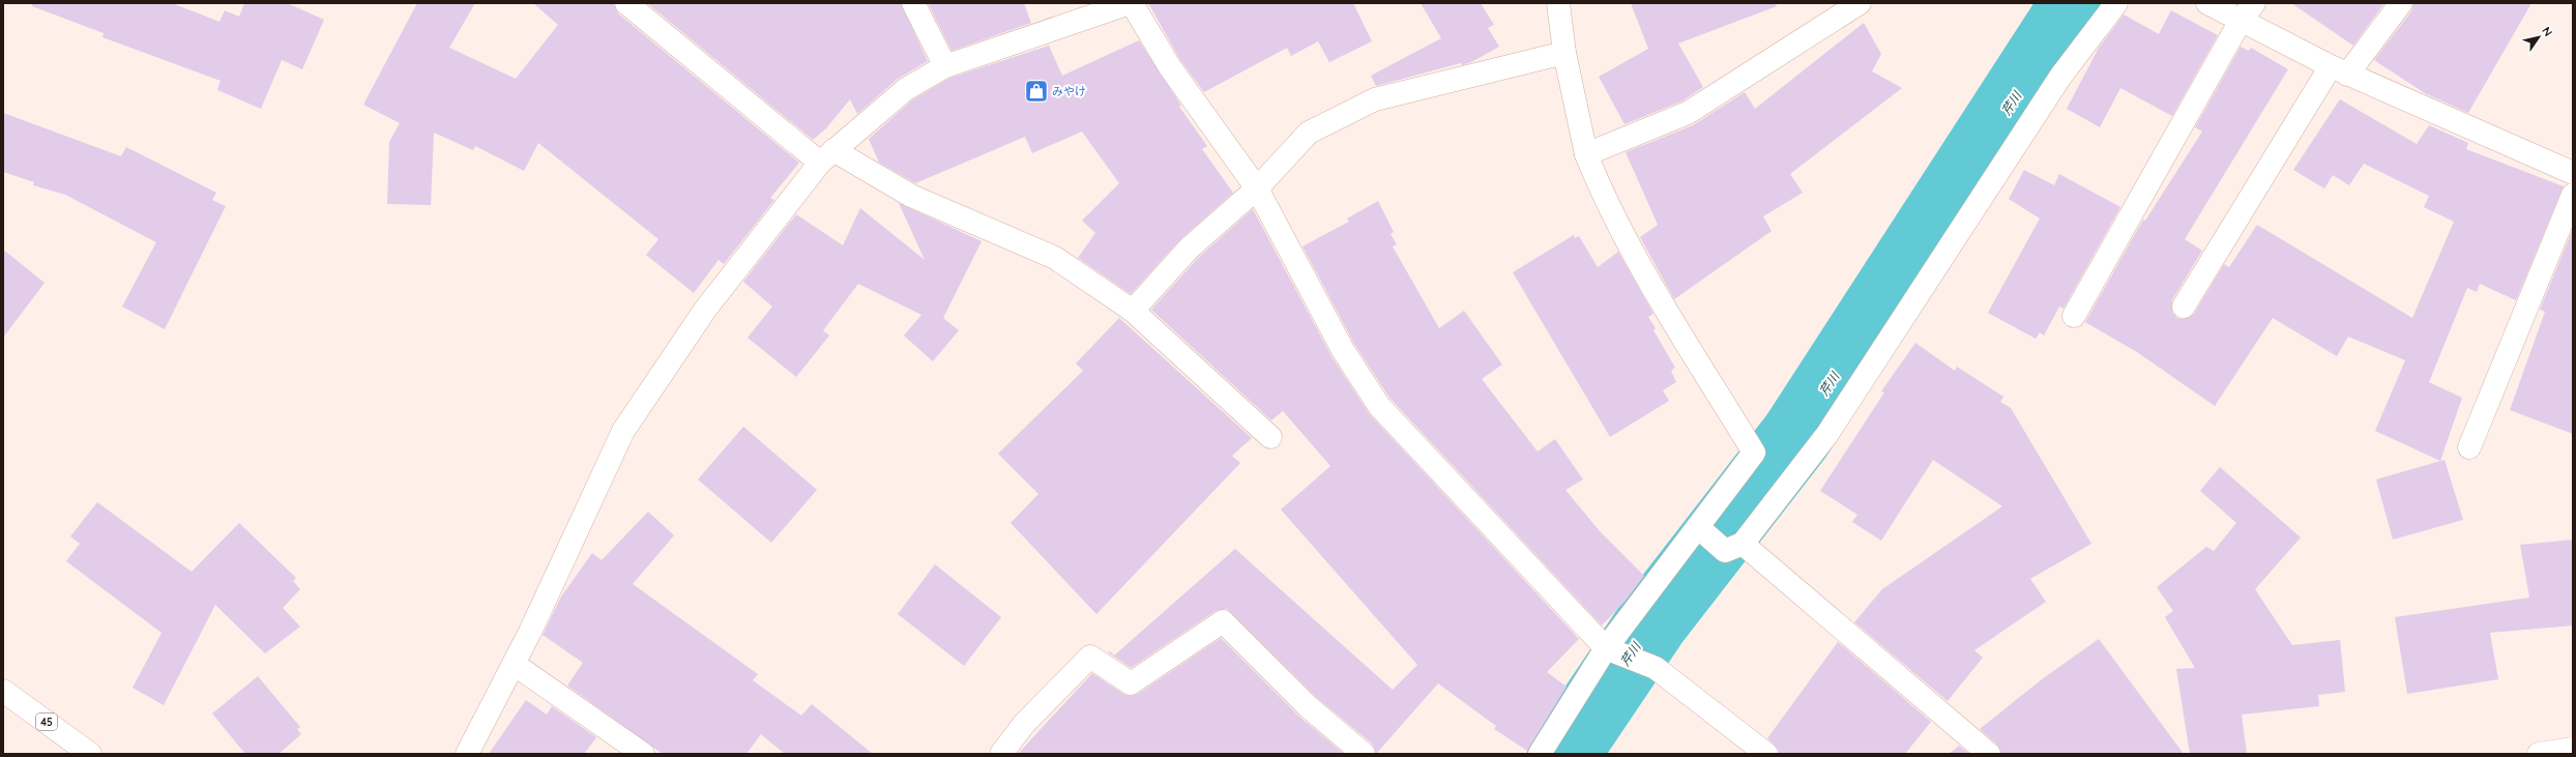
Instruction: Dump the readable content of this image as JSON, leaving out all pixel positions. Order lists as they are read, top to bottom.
{
  "streets": {
    "street": ["45"]
  },
  "water": ["芹川"],
  "places": {
    "shop": ["みやけ"]
  },
  "north": "top right"
}
